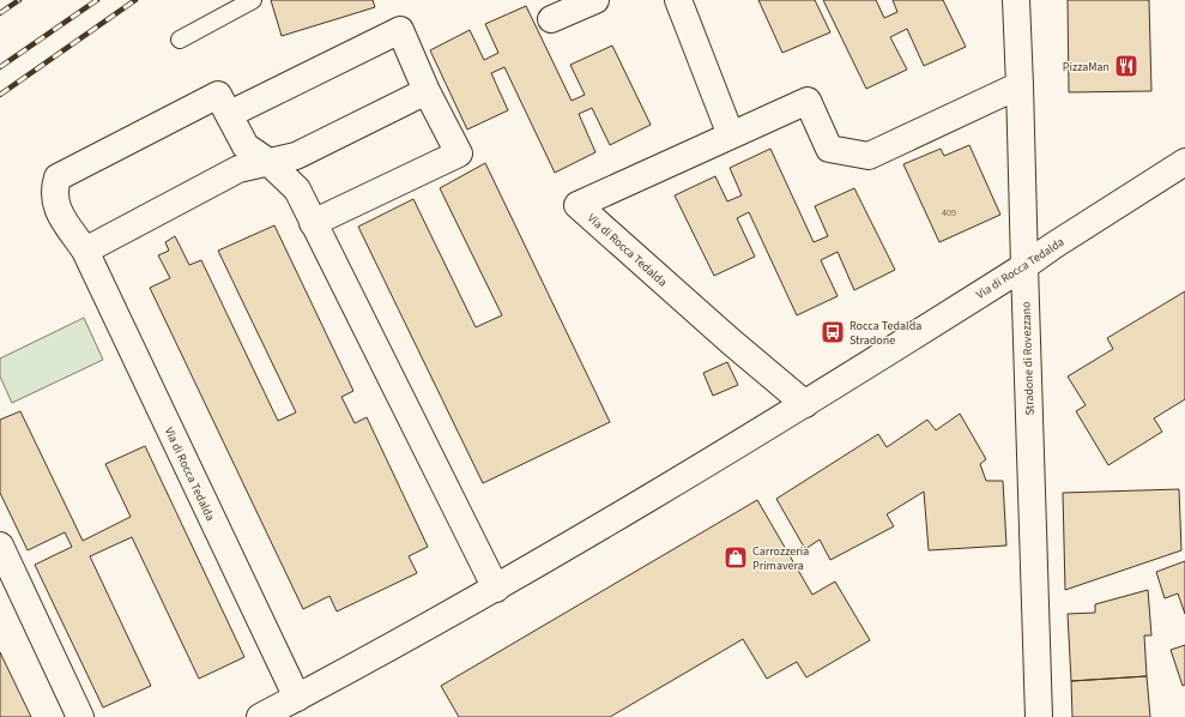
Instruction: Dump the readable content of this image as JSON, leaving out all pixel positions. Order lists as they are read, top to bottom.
{
  "streets": {
    "street": ["Via di Rocca Tedalda", "Stradone di Rovezzano"]
  },
  "crossings": [
    ["Via di Rocca Tedalda", "Stradone di Rovezzano"]
  ],
  "places": {
    "restaurant": ["PizzaMan"],
    "bus stop": ["Rocca Tedalda Stradone"],
    "shop": ["Carrozzeria Primavera"]
  },
  "house_numbers": ["409"]
}
